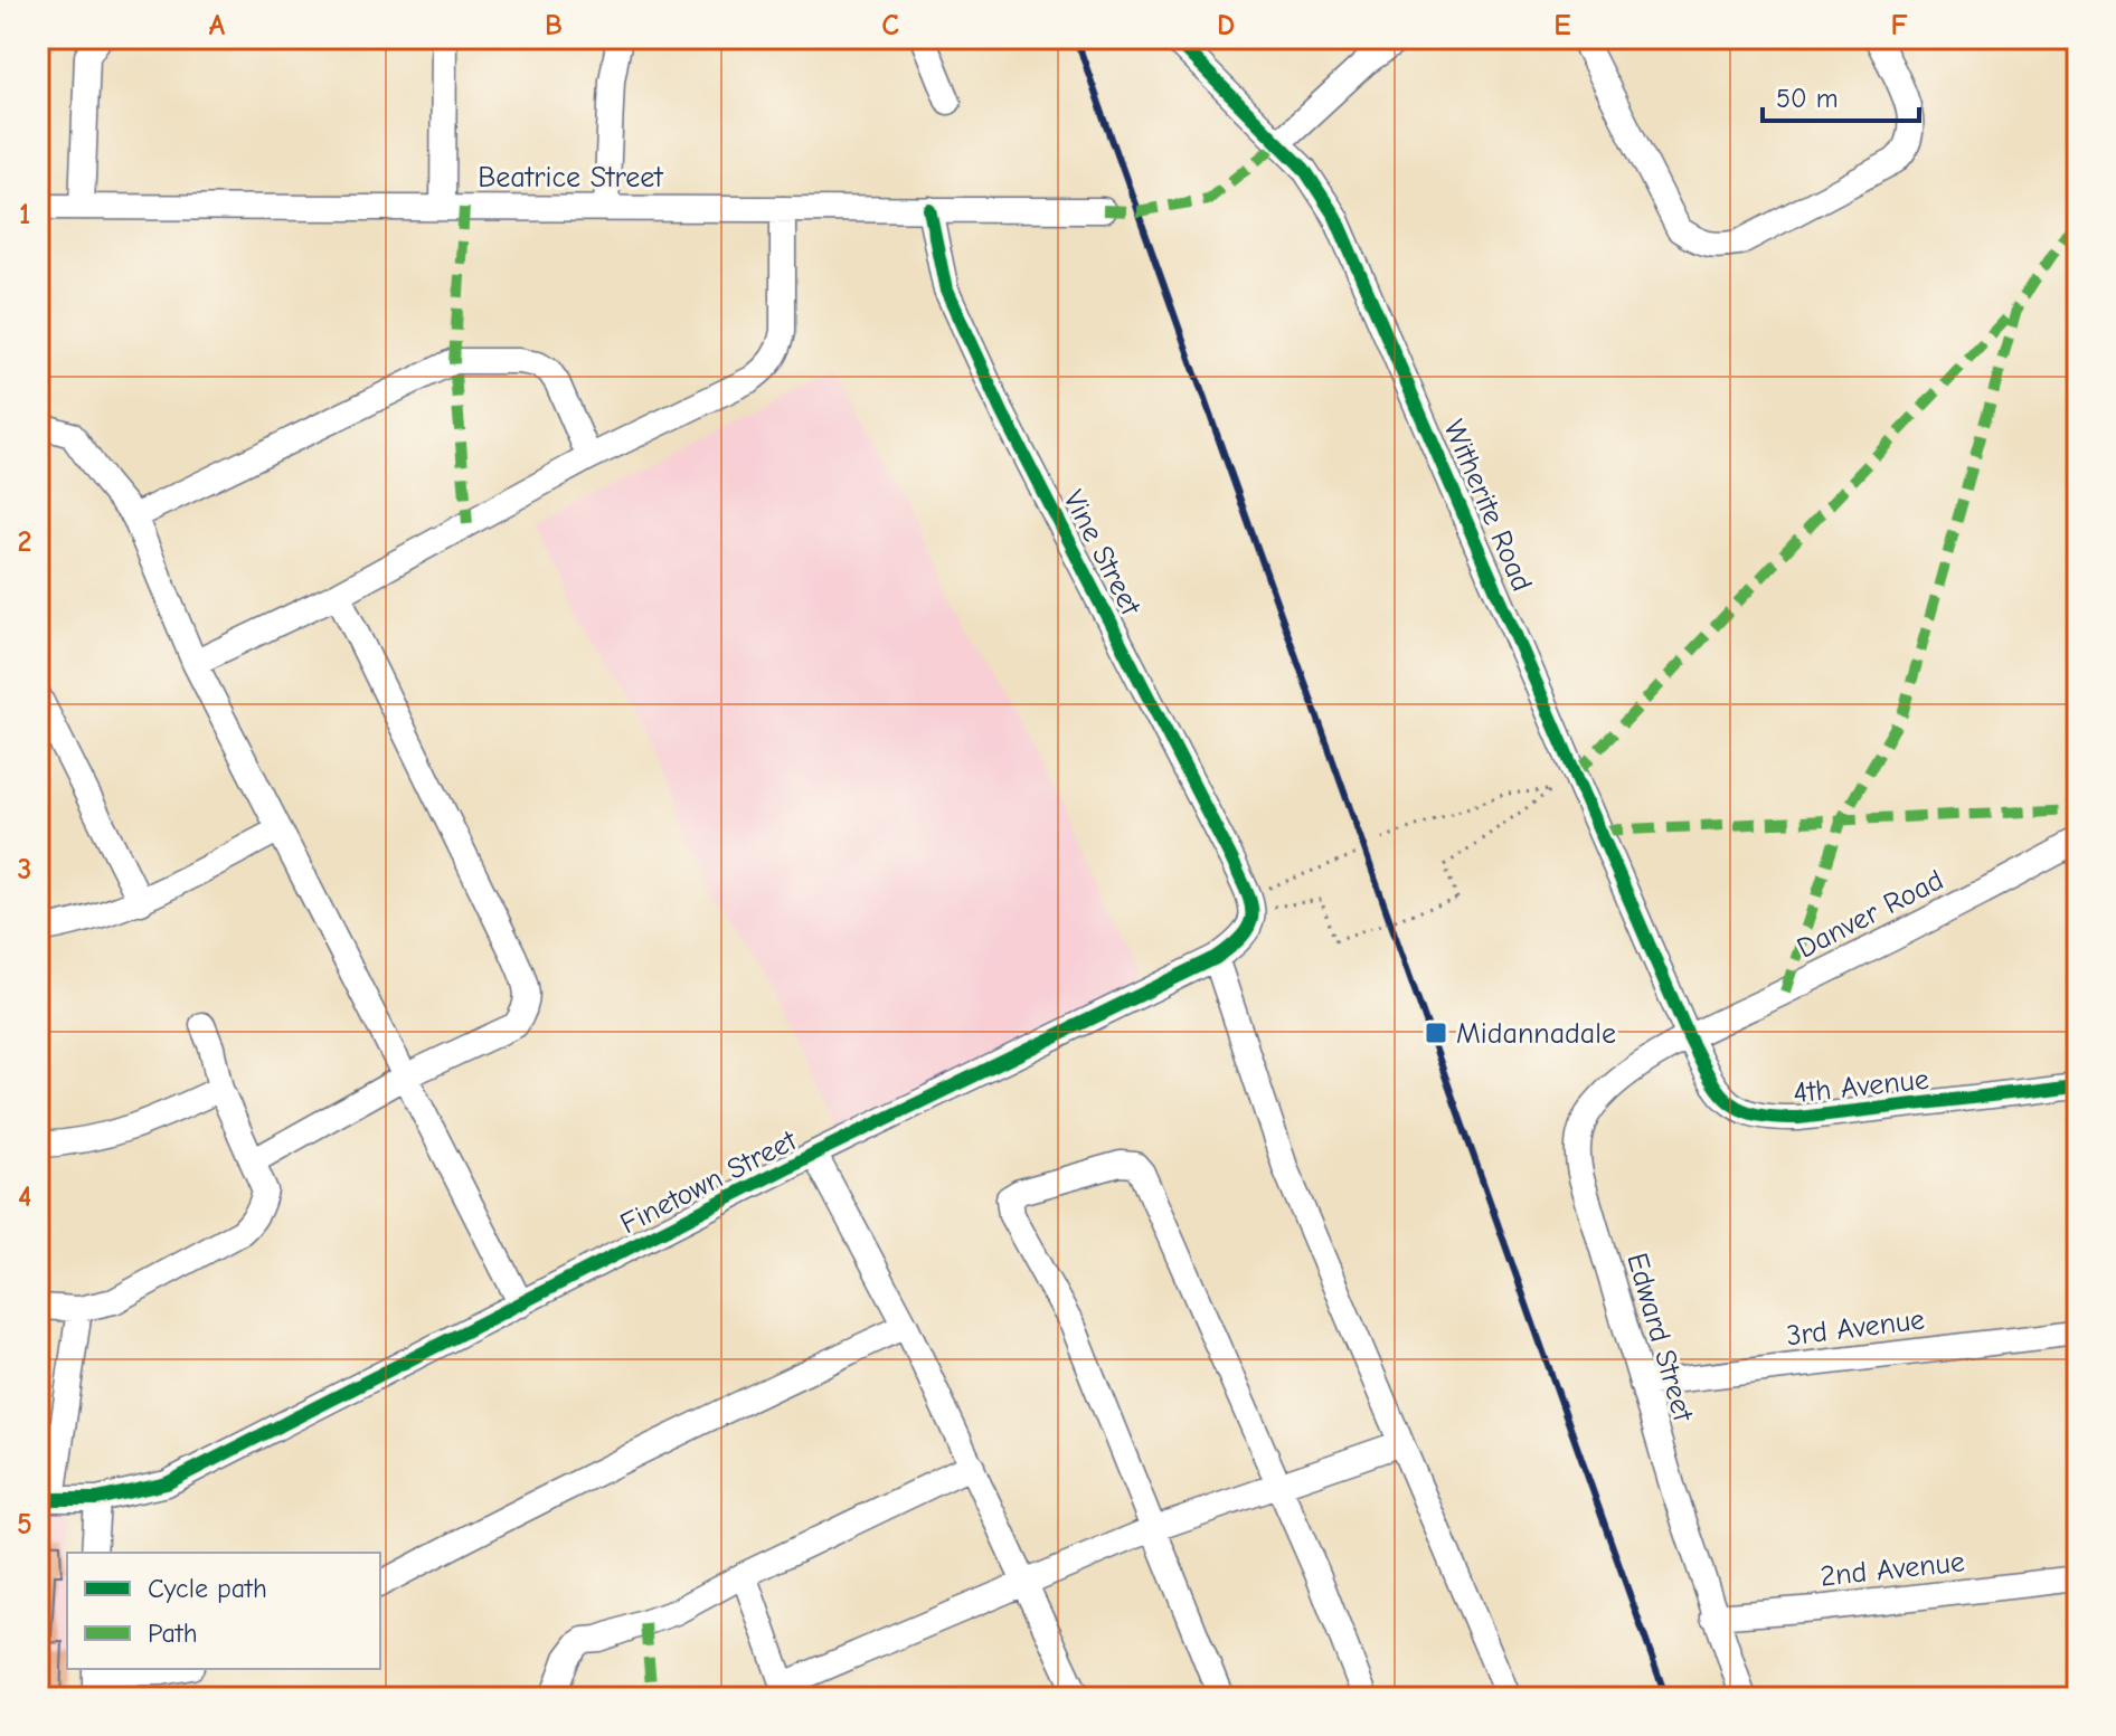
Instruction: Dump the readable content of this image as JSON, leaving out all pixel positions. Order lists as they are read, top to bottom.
{
  "streets": {
    "street": [
      "Beatrice Street",
      "Witherite Road",
      "Vine Street",
      "Danver Road",
      "4th Avenue",
      "Finetown Street",
      "3rd Avenue",
      "Edward Street",
      "2nd Avenue"
    ]
  },
  "crossings": [
    ["Beatrice Street", "Vine Street"],
    ["Witherite Road", "Danver Road"],
    ["Witherite Road", "4th Avenue"],
    ["Witherite Road", "Edward Street"],
    ["Vine Street", "Finetown Street"],
    ["Danver Road", "4th Avenue"],
    ["Danver Road", "Edward Street"],
    ["4th Avenue", "Edward Street"],
    ["3rd Avenue", "Edward Street"],
    ["Edward Street", "2nd Avenue"]
  ],
  "places": {
    "transit": ["Midannadale"]
  },
  "legend": ["Cycle path", "Path"],
  "scale_bar": "50 m",
  "grid": {
    "columns": [
      "A",
      "B",
      "C",
      "D",
      "E",
      "F"
    ],
    "rows": [
      "1",
      "2",
      "3",
      "4",
      "5"
    ]
  }
}
